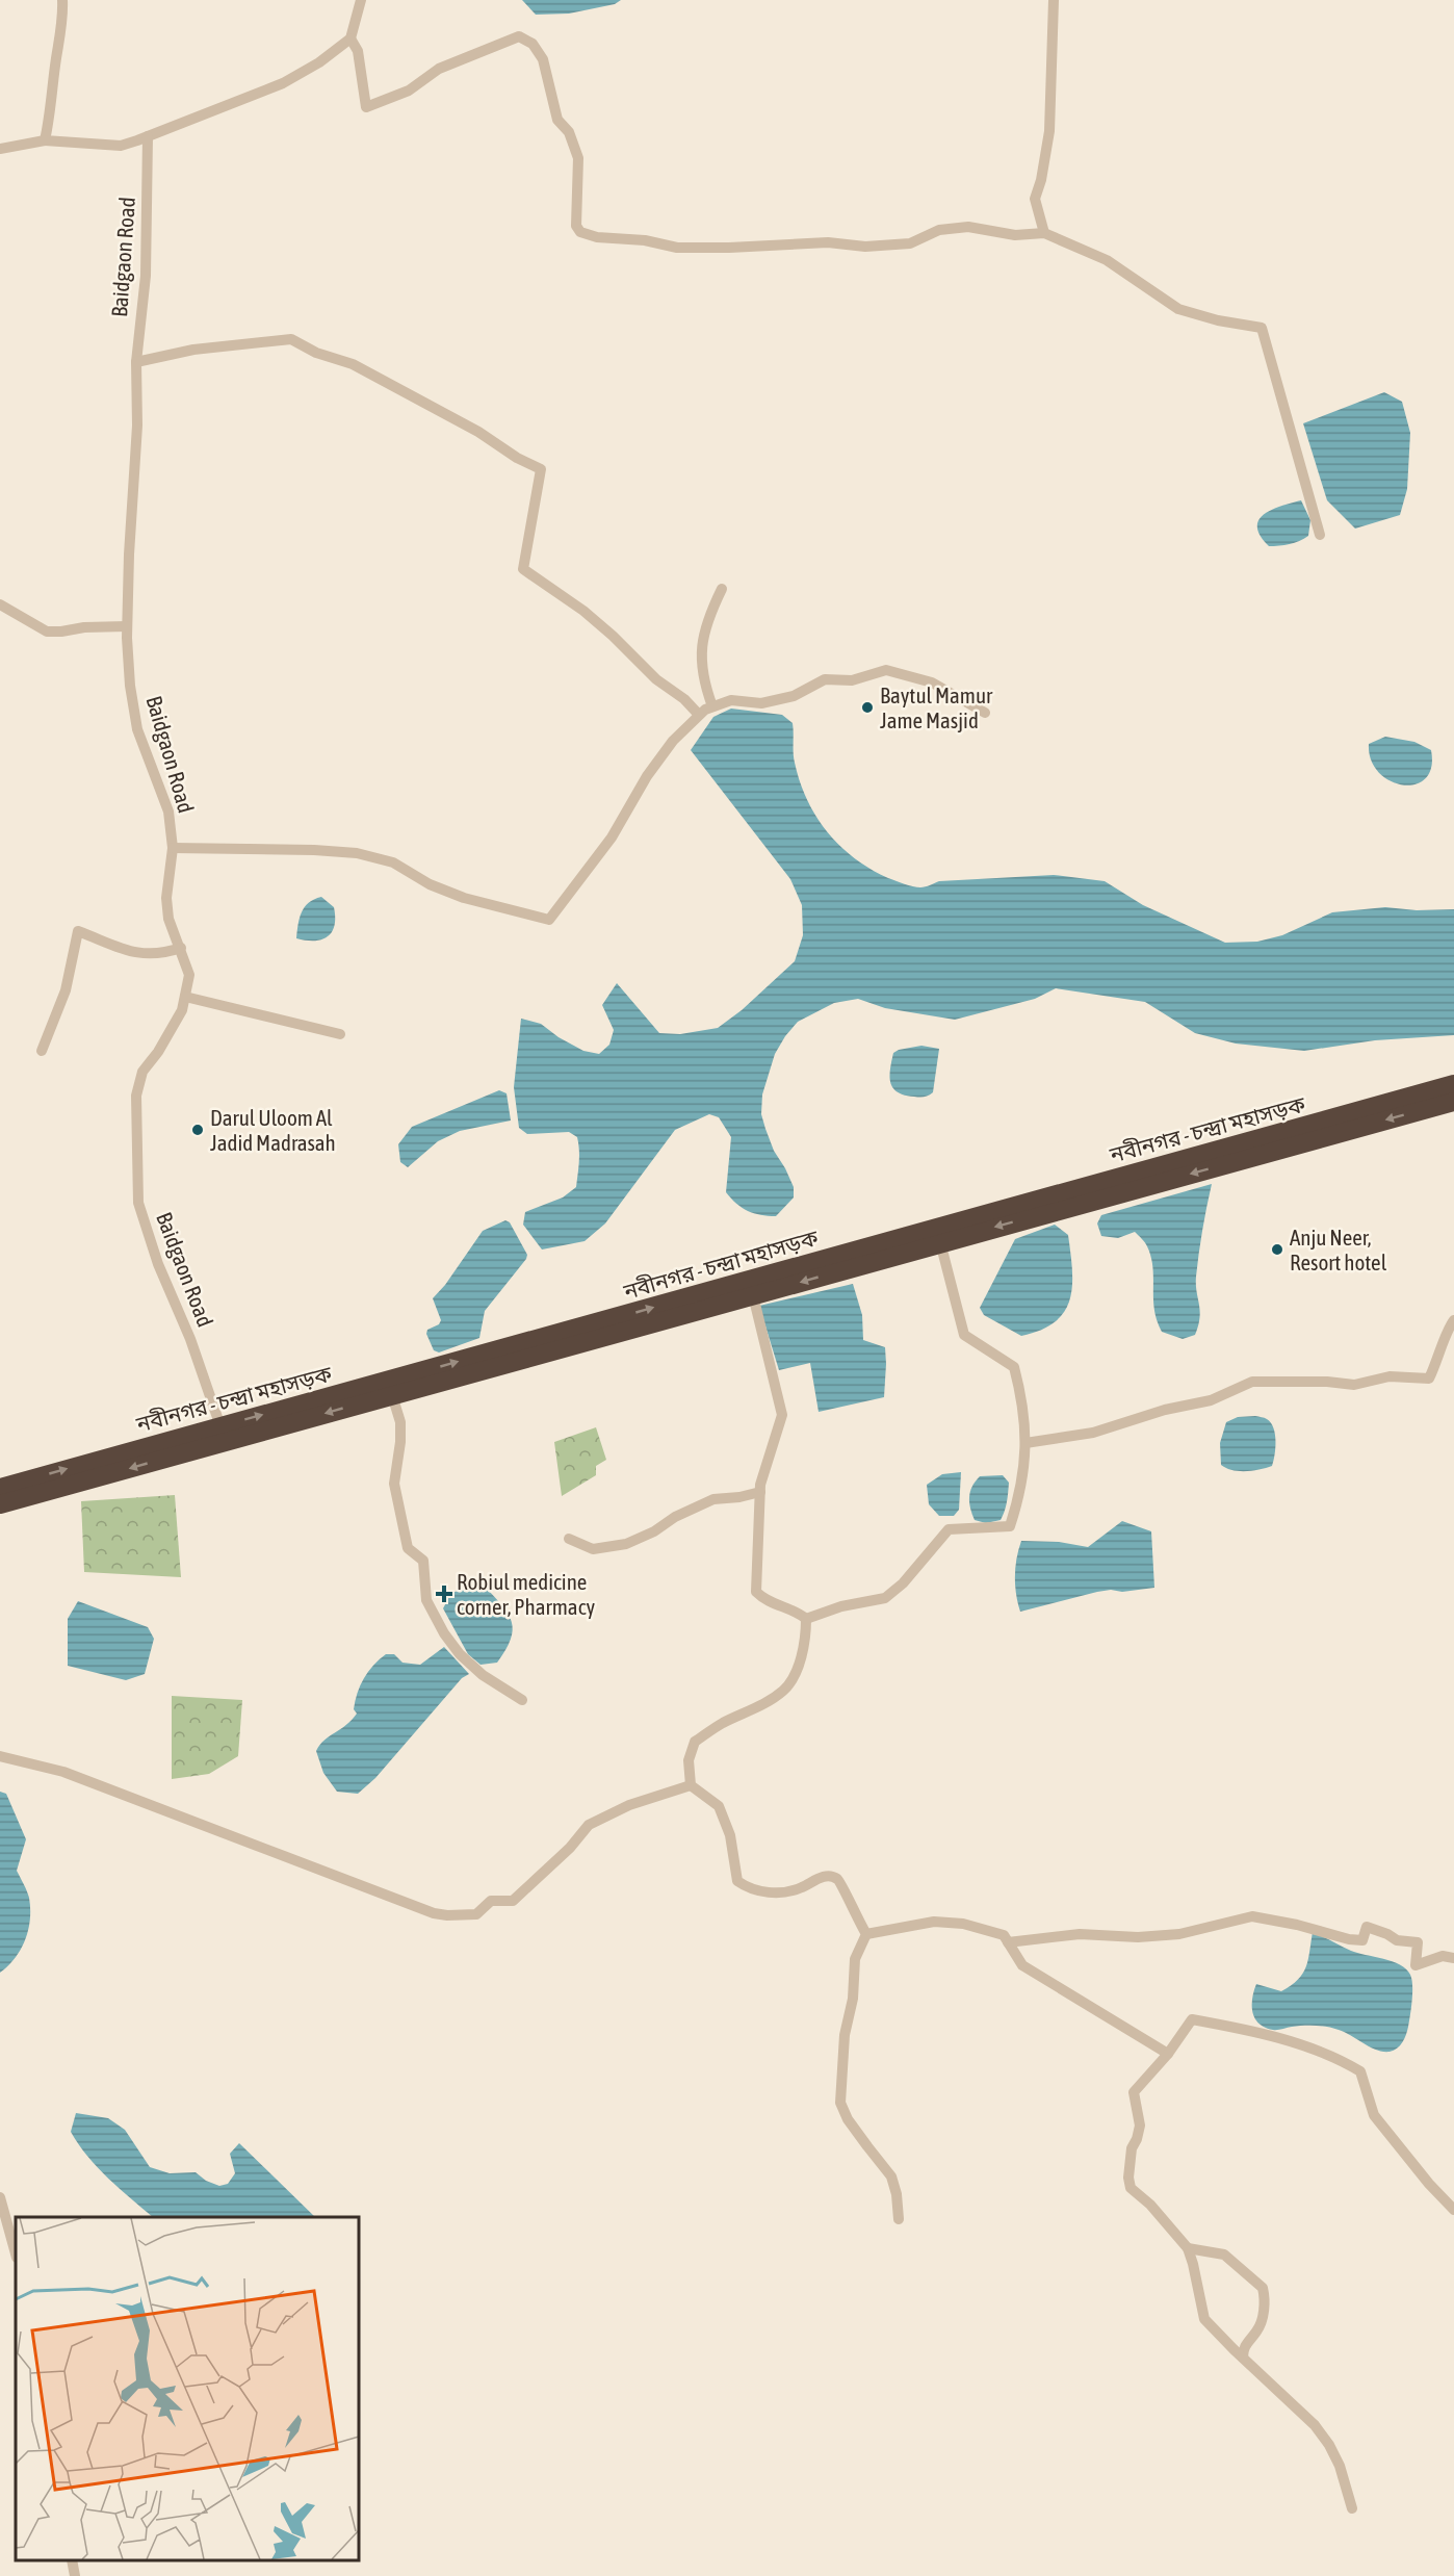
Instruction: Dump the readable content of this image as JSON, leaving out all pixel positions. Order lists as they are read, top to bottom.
{
  "streets": {
    "highway": ["নবীনগর - চন্দ্রা মহাসড়ক"],
    "street": ["Baidgaon Road"]
  },
  "crossings": [
    ["Baidgaon Road", "নবীনগর - চন্দ্রা মহাসড়ক"]
  ],
  "places": {
    "other": ["Baytul Mamur Jame Masjid", "Darul Uloom Al Jadid Madrasah", "Anju Neer, Resort hotel"],
    "health": ["Robiul medicine corner, Pharmacy"]
  }
}
